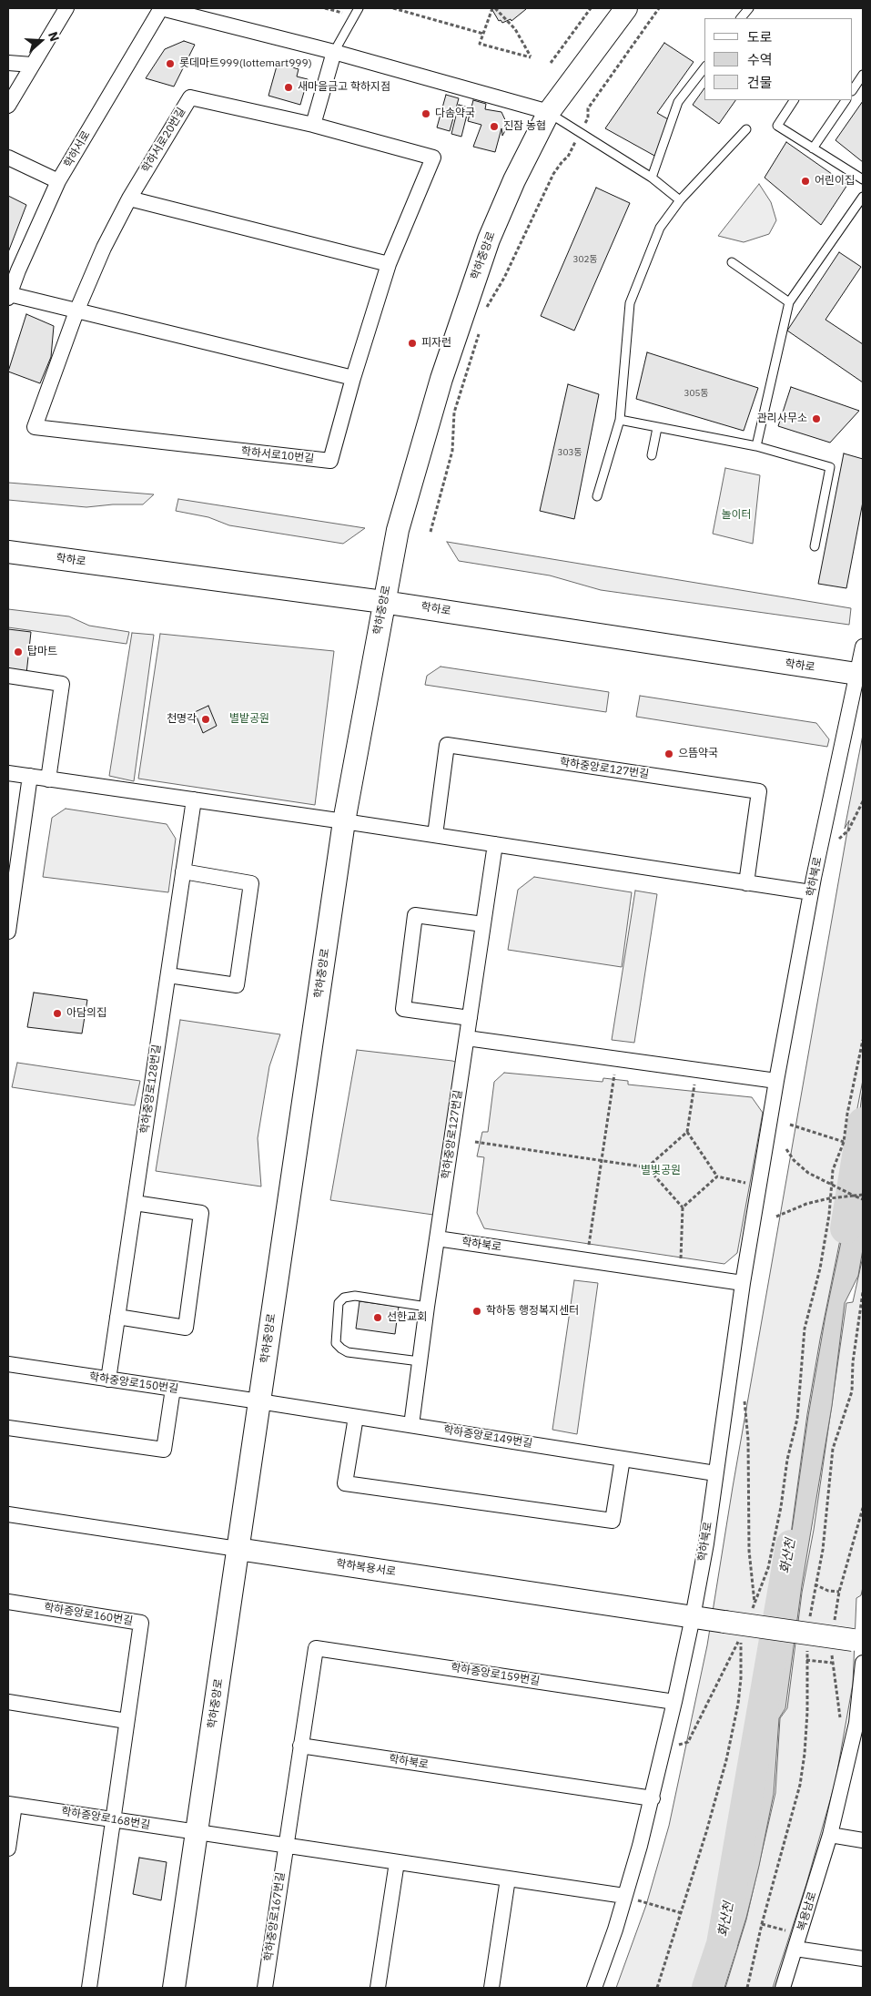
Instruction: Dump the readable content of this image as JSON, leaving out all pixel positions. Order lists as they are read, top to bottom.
{
  "streets": {
    "street": [
      "학하서로20번길",
      "학하서로",
      "학하중앙로",
      "학하서로10번길",
      "학하로",
      "학하중앙로127번길",
      "학하북로",
      "학하중앙로128번길",
      "학하중앙로150번길",
      "학하중앙로149번길",
      "학하복용서로",
      "학하중앙로160번길",
      "학하중앙로159번길",
      "학하중앙로168번길",
      "복용남로",
      "학하중앙로167번길"
    ]
  },
  "crossings": [
    ["학하서로20번길", "학하서로10번길"],
    ["학하중앙로", "학하로"],
    ["학하중앙로", "학하중앙로150번길"],
    ["학하중앙로", "학하중앙로149번길"],
    ["학하중앙로", "학하복용서로"],
    ["학하중앙로", "학하중앙로168번길"],
    ["학하로", "학하북로"],
    ["학하중앙로127번길", "학하북로"],
    ["학하중앙로127번길", "학하중앙로149번길"],
    ["학하북로", "학하중앙로149번길"],
    ["학하북로", "학하복용서로"],
    ["학하북로", "학하중앙로159번길"],
    ["학하북로", "학하중앙로167번길"],
    ["학하중앙로128번길", "학하중앙로150번길"],
    ["학하중앙로150번길", "학하중앙로149번길"],
    ["학하중앙로159번길", "학하중앙로167번길"]
  ],
  "water": ["화산천"],
  "parks": ["놀이터", "별밭공원", "별빛공원"],
  "places": [
    "롯데마트999(lottemart999)",
    "새마을금고 학하지점",
    "다솜약국",
    "진잠 농협",
    "어린이집",
    "피자런",
    "관리사무소",
    "탑마트",
    "천명각",
    "으뜸약국",
    "아담의집",
    "학하동 행정복지센터",
    "선한교회"
  ],
  "house_numbers": ["302동", "305동", "303동"],
  "legend": ["도로", "수역", "건물"],
  "north": "right"
}
